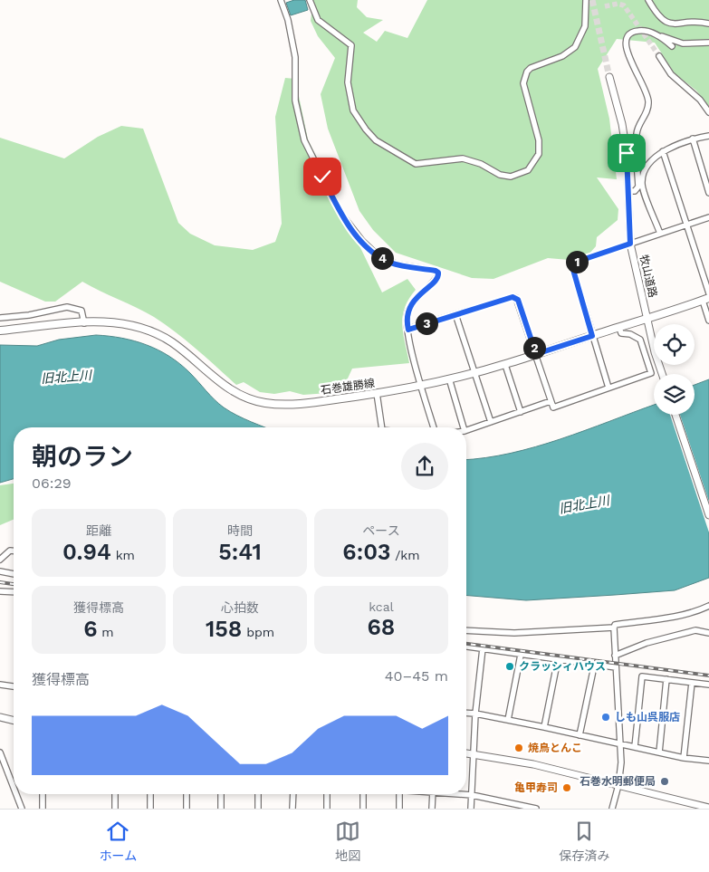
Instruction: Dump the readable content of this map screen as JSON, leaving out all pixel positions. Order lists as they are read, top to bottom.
{
  "streets": {
    "main road": ["石巻雄勝線"],
    "street": ["牧山道路"]
  },
  "crossings": [
    ["牧山道路", "石巻雄勝線"]
  ],
  "water": ["旧北上川"],
  "places": [
    "クラッシィハウス",
    "しも山呉服店",
    "焼鳥とんこ",
    "石巻水明郵便局",
    "亀甲寿司"
  ],
  "page": {
    "pins": [
      "4",
      "1",
      "3",
      "2"
    ],
    "heading": ["朝のラン", "06:29"],
    "stats": [
      ["距離", "0.94 km"],
      ["時間", "5:41"],
      ["ペース", "6:03 /km"],
      ["獲得標高", "6 m"],
      ["心拍数", "158 bpm"],
      ["kcal", "68"]
    ],
    "chart": ["獲得標高", "40–45 m"],
    "tabs": ["ホーム", "地図", "保存済み"]
  }
}
